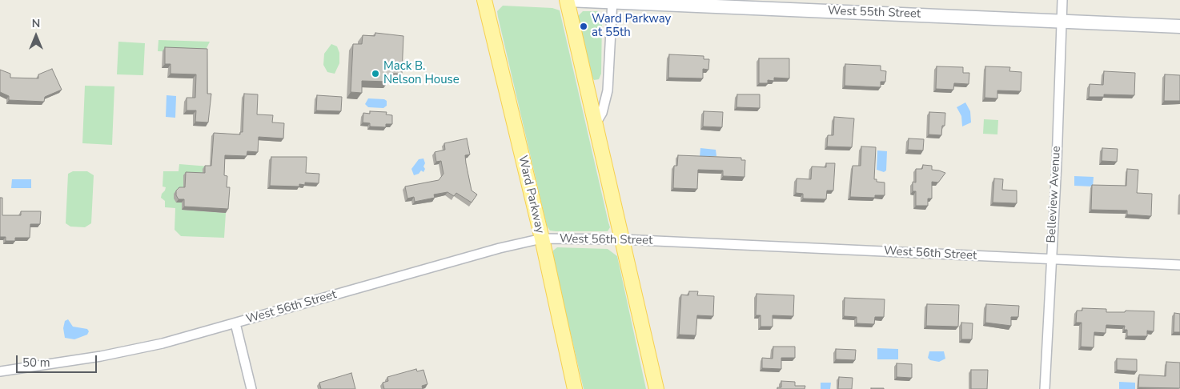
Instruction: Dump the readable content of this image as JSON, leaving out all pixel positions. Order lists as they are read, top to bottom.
{
  "streets": {
    "main road": ["West 55th Street", "Ward Parkway"],
    "street": ["Belleview Avenue", "West 56th Street"]
  },
  "crossings": [
    ["West 55th Street", "Belleview Avenue"],
    ["Ward Parkway", "West 56th Street"],
    ["Belleview Avenue", "West 56th Street"]
  ],
  "places": ["Ward Parkway at 55th", "Mack B. Nelson House"],
  "scale_bar": "50 m",
  "north": "top"
}
